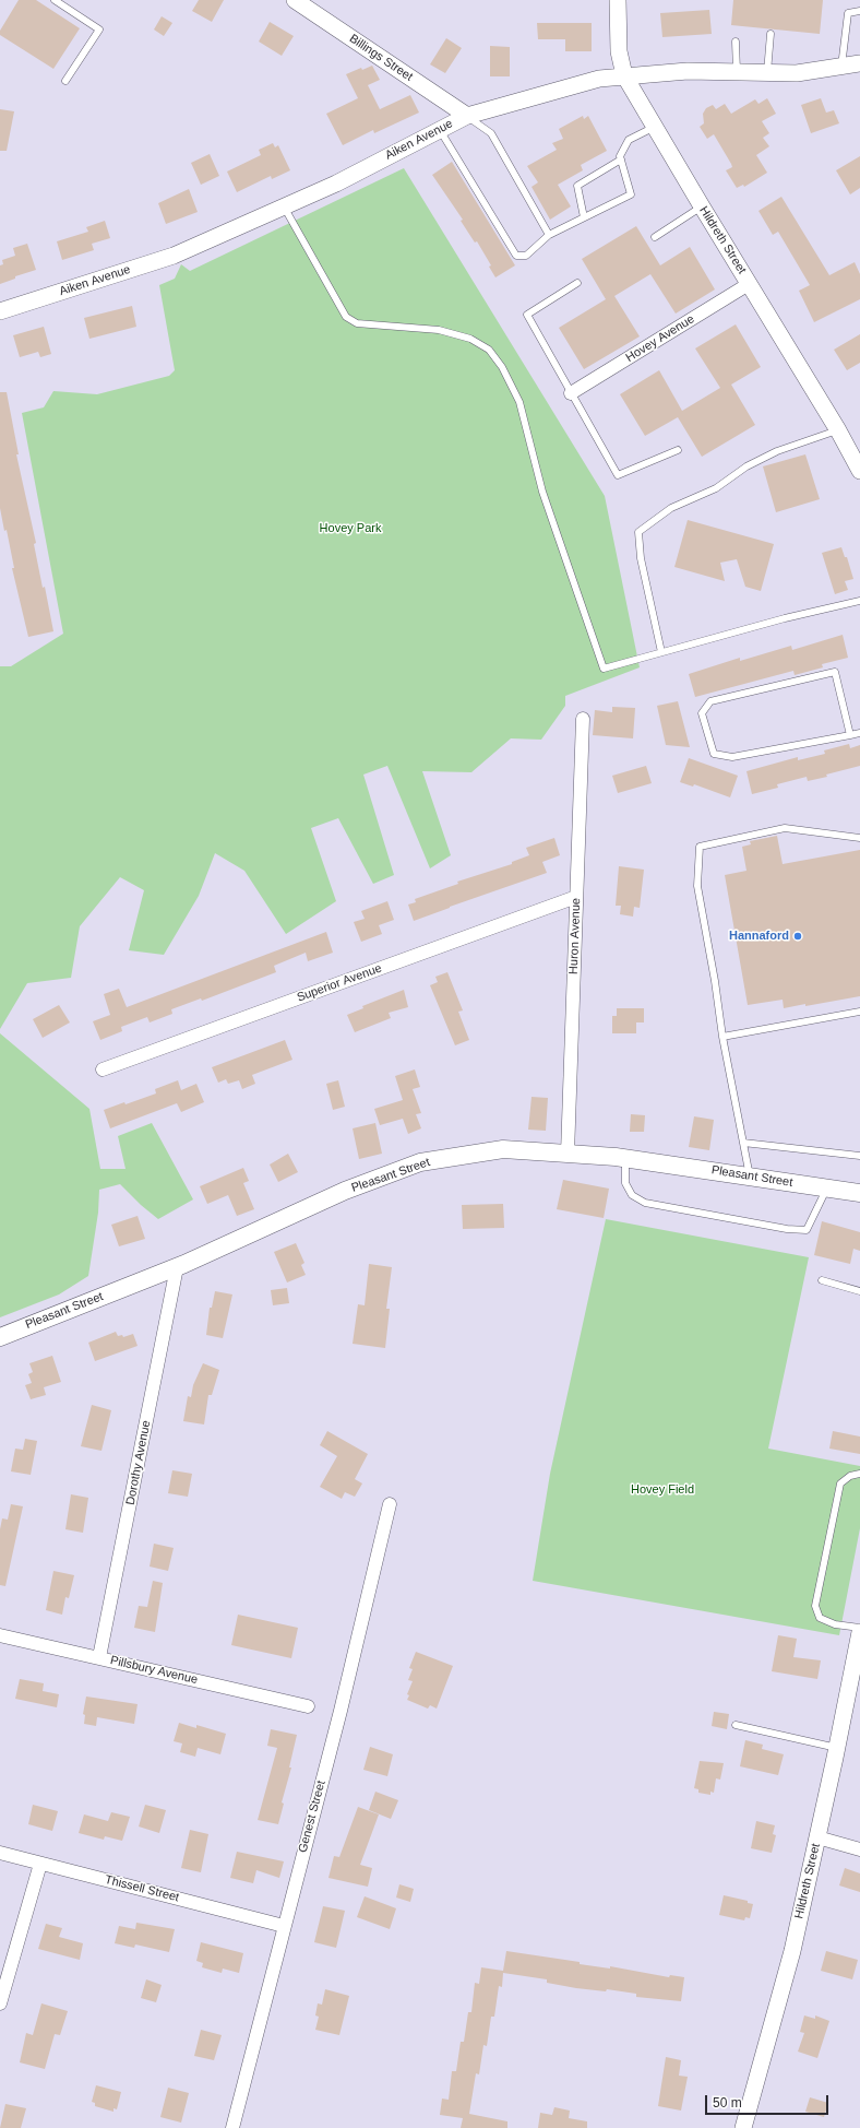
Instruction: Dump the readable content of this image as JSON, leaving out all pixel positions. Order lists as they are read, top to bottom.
{
  "streets": {
    "main road": ["Pleasant Street"],
    "street": [
      "Billings Street",
      "Aiken Avenue",
      "Hildreth Street",
      "Hovey Avenue",
      "Huron Avenue",
      "Superior Avenue",
      "Dorothy Avenue",
      "Pillsbury Avenue",
      "Genest Street",
      "Thissell Street"
    ]
  },
  "crossings": [
    ["Billings Street", "Aiken Avenue"],
    ["Aiken Avenue", "Hildreth Street"],
    ["Hildreth Street", "Hovey Avenue"],
    ["Huron Avenue", "Superior Avenue"],
    ["Huron Avenue", "Pleasant Street"],
    ["Pleasant Street", "Dorothy Avenue"],
    ["Dorothy Avenue", "Pillsbury Avenue"],
    ["Genest Street", "Thissell Street"]
  ],
  "parks": ["Hovey Park", "Hovey Field"],
  "places": ["Hannaford"],
  "scale_bar": "50 m"
}
